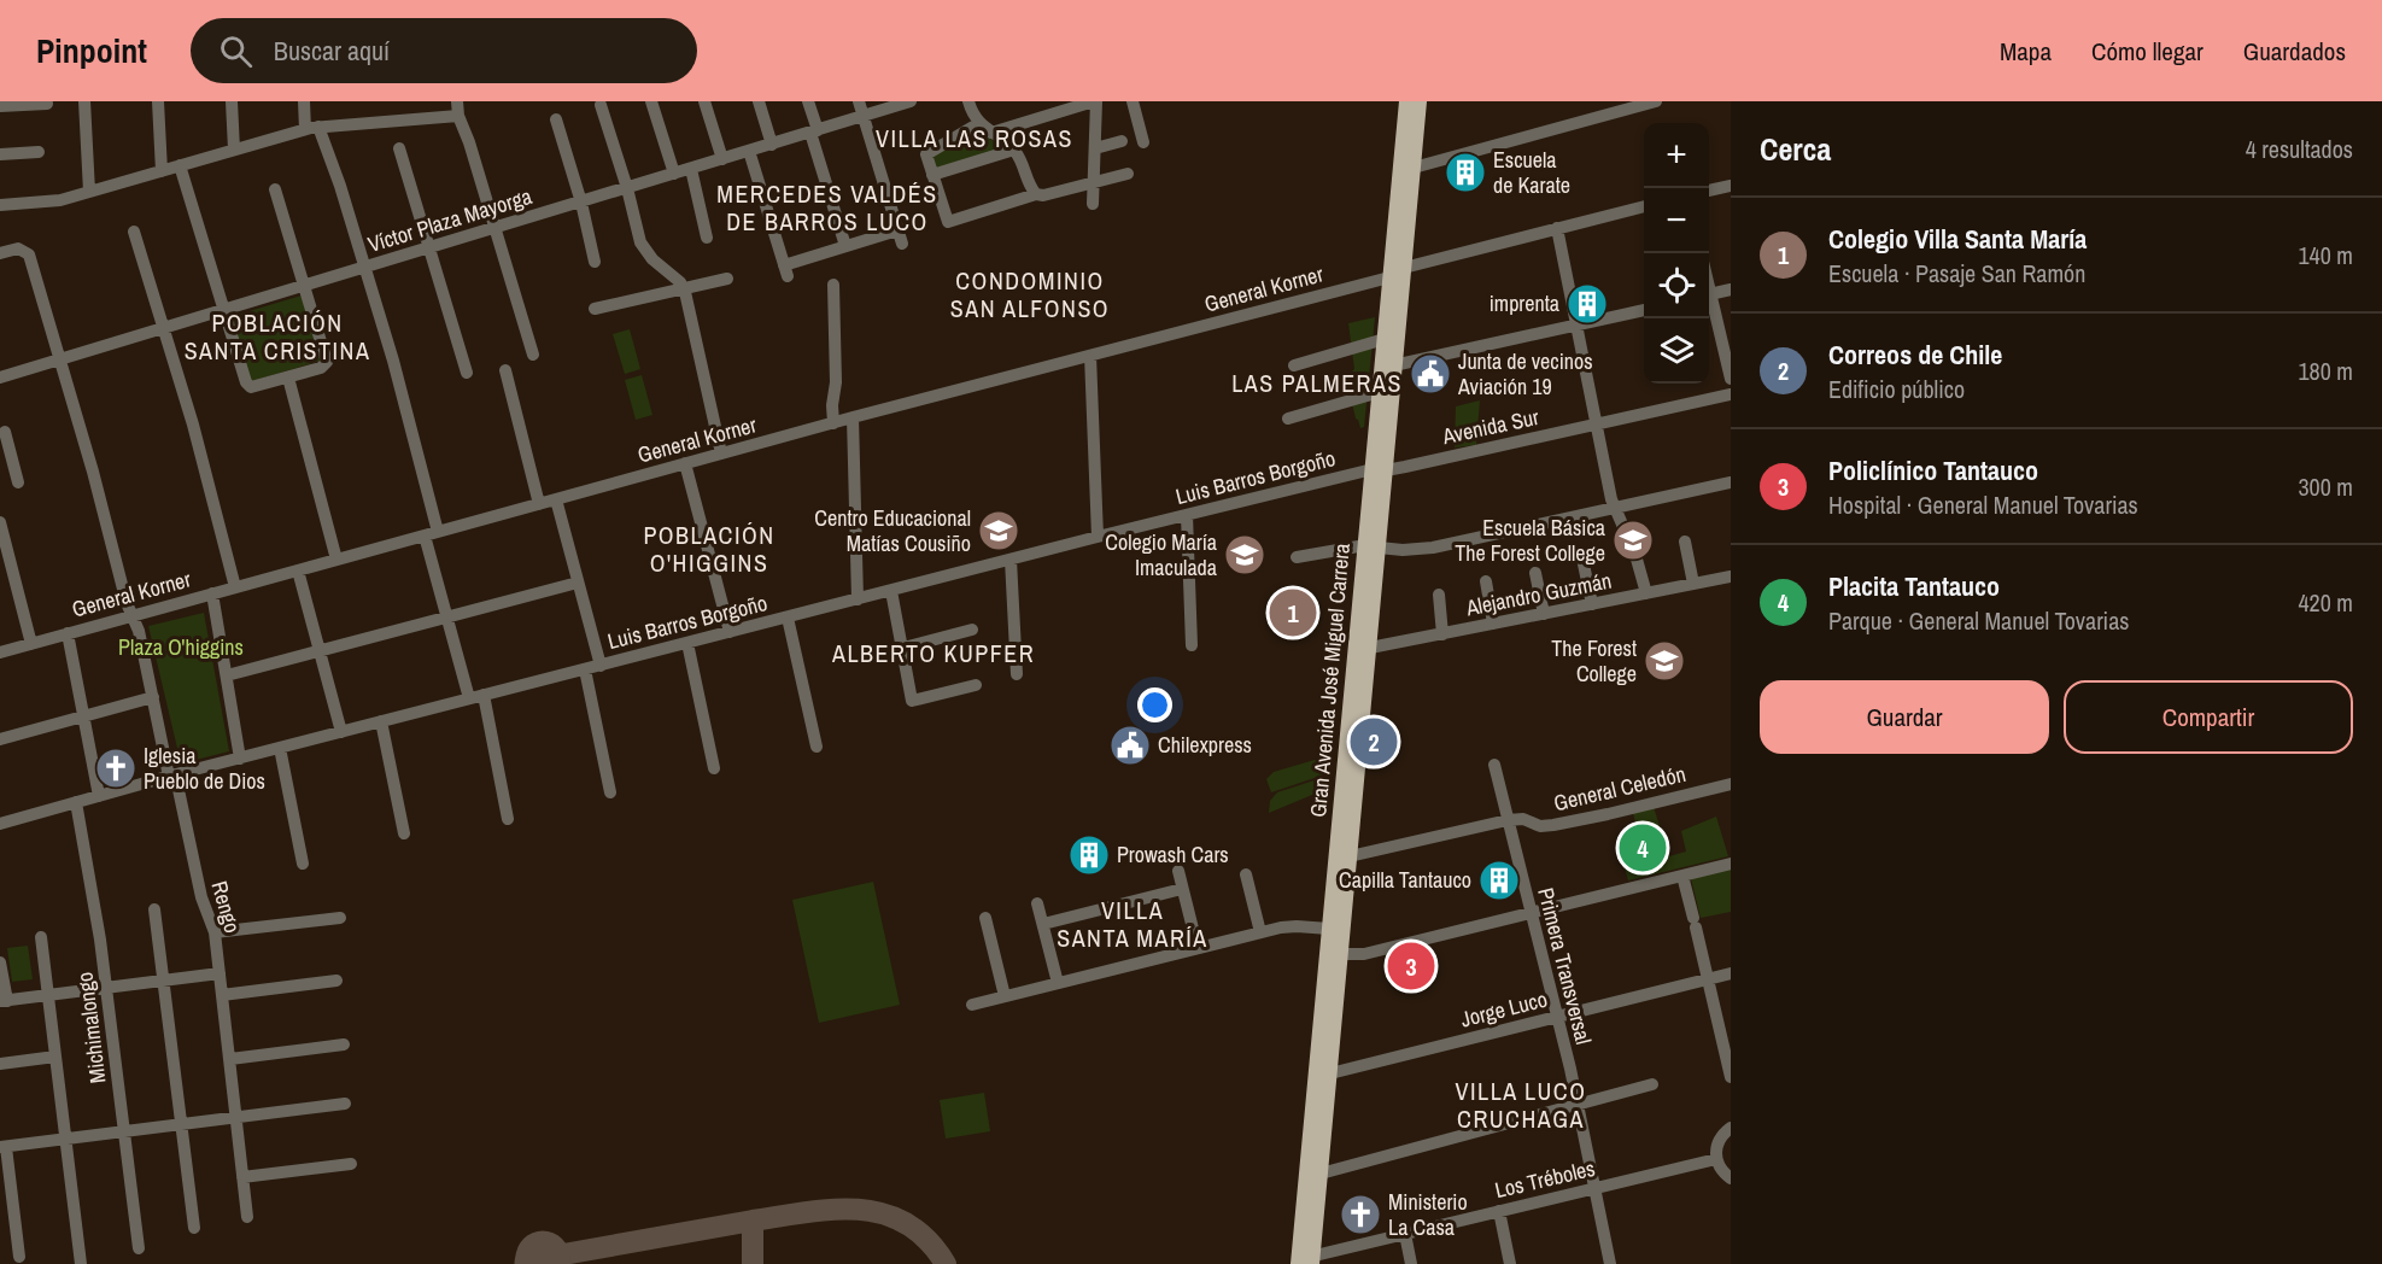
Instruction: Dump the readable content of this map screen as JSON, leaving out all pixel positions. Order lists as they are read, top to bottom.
{
  "streets": {
    "main road": ["Gran Avenida José Miguel Carrera"],
    "street": [
      "Víctor Plaza Mayorga",
      "General Korner",
      "Avenida Sur",
      "Luis Barros Borgoño",
      "Alejandro Guzmán",
      "General Celedón",
      "Rengo",
      "Primera Transversal",
      "Jorge Luco",
      "Michimalongo",
      "Los Tréboles"
    ]
  },
  "crossings": [
    ["Víctor Plaza Mayorga", "Rengo"],
    ["General Korner", "Gran Avenida José Miguel Carrera"],
    ["General Korner", "Rengo"],
    ["Avenida Sur", "Luis Barros Borgoño"],
    ["Avenida Sur", "Gran Avenida José Miguel Carrera"],
    ["Luis Barros Borgoño", "Gran Avenida José Miguel Carrera"],
    ["Luis Barros Borgoño", "Rengo"],
    ["Luis Barros Borgoño", "Michimalongo"],
    ["Alejandro Guzmán", "Gran Avenida José Miguel Carrera"],
    ["Gran Avenida José Miguel Carrera", "General Celedón"],
    ["Gran Avenida José Miguel Carrera", "Jorge Luco"],
    ["Gran Avenida José Miguel Carrera", "Los Tréboles"],
    ["General Celedón", "Primera Transversal"],
    ["Primera Transversal", "Jorge Luco"],
    ["Primera Transversal", "Los Tréboles"]
  ],
  "districts": [
    "VILLA LAS ROSAS",
    "MERCEDES VALDÉS DE BARROS LUCO",
    "CONDOMINIO SAN ALFONSO",
    "POBLACIÓN SANTA CRISTINA",
    "LAS PALMERAS",
    "POBLACIÓN O'HIGGINS",
    "ALBERTO KUPFER",
    "VILLA SANTA MARÍA",
    "VILLA LUCO CRUCHAGA"
  ],
  "parks": ["Plaza O'higgins"],
  "places": {
    "building": [
      "Escuela de Karate",
      "imprenta",
      "Prowash Cars",
      "Capilla Tantauco"
    ],
    "public building": ["Junta de vecinos Aviación 19", "Chilexpress"],
    "school or university": [
      "Centro Educacional Matías Cousiño",
      "Escuela Básica The Forest College",
      "Colegio María Imaculada",
      "The Forest College"
    ],
    "church": ["Iglesia Pueblo de Dios", "Ministerio La Casa"]
  },
  "page": {
    "header": "Pinpoint",
    "search": "Buscar aquí",
    "nav": ["Mapa", "Cómo llegar", "Guardados"],
    "heading": ["Cerca", "4 resultados"],
    "map_buttons": ["+", "−"],
    "list": [
      {
        "mark": "1",
        "name": "Colegio Villa Santa María",
        "note": "Escuela · Pasaje San Ramón",
        "value": "140 m"
      },
      {
        "mark": "2",
        "name": "Correos de Chile",
        "note": "Edificio público",
        "value": "180 m"
      },
      {
        "mark": "3",
        "name": "Policlínico Tantauco",
        "note": "Hospital · General Manuel Tovarias",
        "value": "300 m"
      },
      {
        "mark": "4",
        "name": "Placita Tantauco",
        "note": "Parque · General Manuel Tovarias",
        "value": "420 m"
      }
    ],
    "pins": [
      "1",
      "2",
      "4",
      "3"
    ],
    "buttons": ["Guardar", "Compartir"]
  }
}
